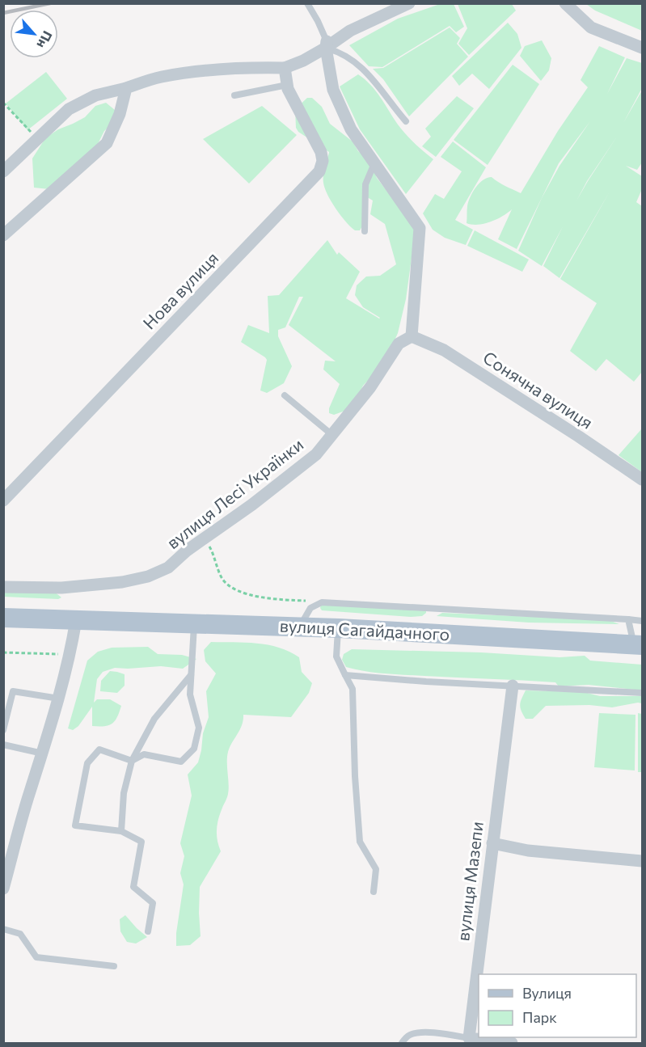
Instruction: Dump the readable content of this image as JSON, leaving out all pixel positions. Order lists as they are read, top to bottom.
{
  "streets": {
    "main road": ["вулиця Сагайдачного"],
    "street": [
      "Нова вулиця",
      "Сонячна вулиця",
      "вулиця Лесі Українки",
      "вулиця Мазепи"
    ]
  },
  "crossings": [
    ["Сонячна вулиця", "вулиця Лесі Українки"]
  ],
  "legend": ["Вулиця", "Парк"],
  "north": "bottom right"
}
